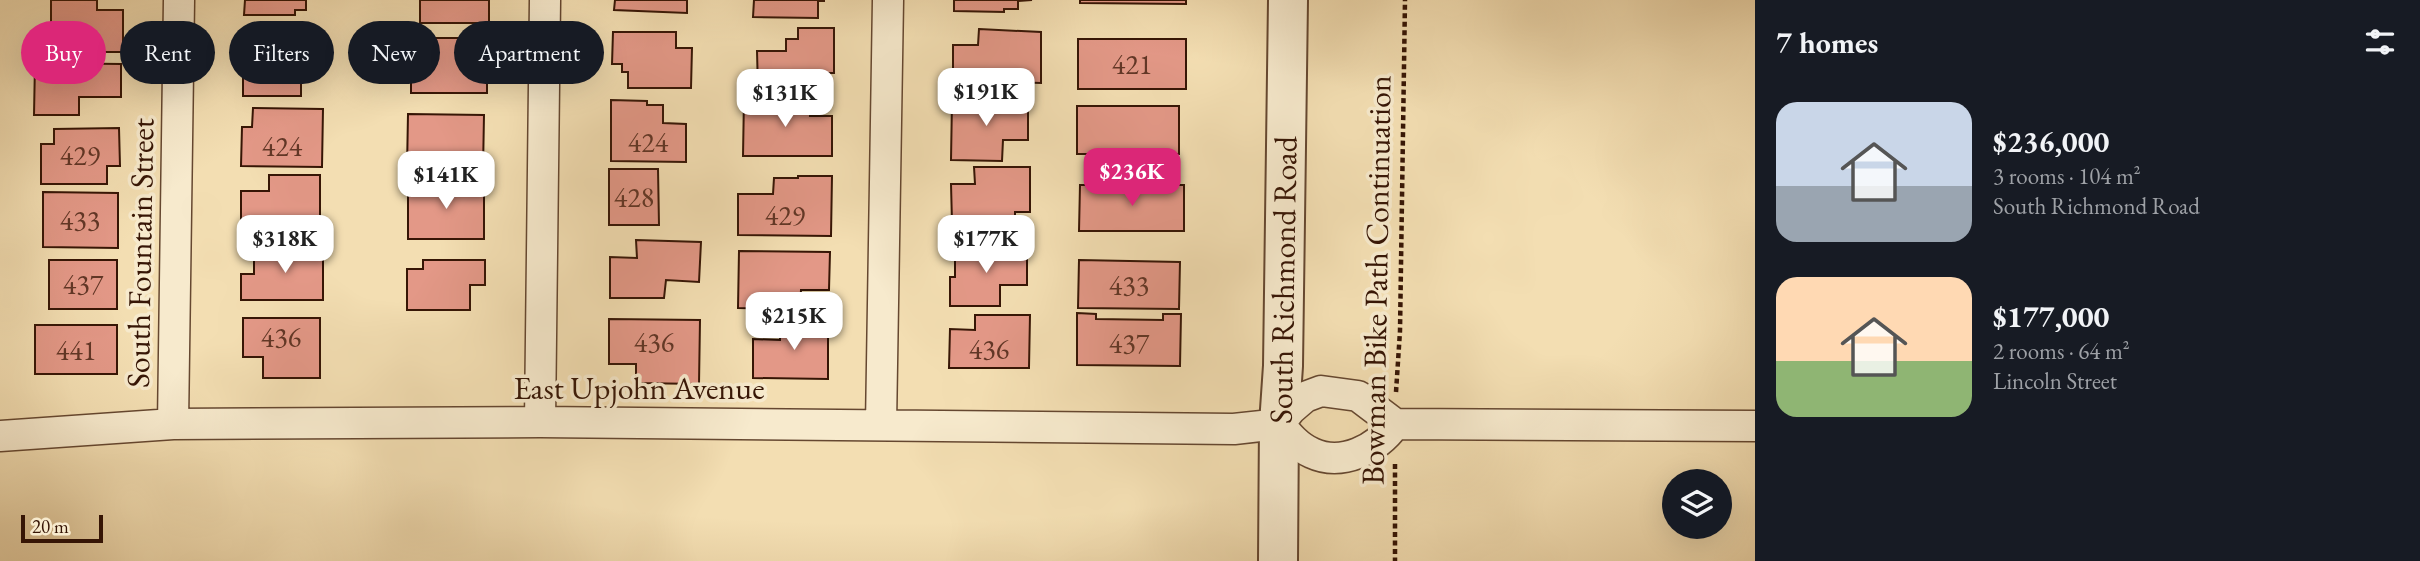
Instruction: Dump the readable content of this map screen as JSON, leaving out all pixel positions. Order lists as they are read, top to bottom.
{
  "streets": {
    "street": ["South Fountain Street", "South Richmond Road", "East Upjohn Avenue"],
    "path": ["Bowman Bike Path Continuation"]
  },
  "crossings": [
    ["South Fountain Street", "East Upjohn Avenue"],
    ["South Richmond Road", "East Upjohn Avenue"]
  ],
  "house_numbers": [
    "421",
    "424",
    "424",
    "429",
    "428",
    "429",
    "433",
    "437",
    "433",
    "436",
    "436",
    "437",
    "436",
    "441"
  ],
  "scale_bar": "20 m",
  "page": {
    "heading": "7 homes",
    "chip": [
      "Buy",
      "Rent",
      "Filters",
      "New",
      "Apartment"
    ],
    "price": [
      "$191K",
      "$131K",
      "$236K",
      "$141K",
      "$318K",
      "$177K",
      "$215K"
    ],
    "list": [
      {
        "name": "$236,000",
        "note": "3 rooms · 104 m² · South Richmond Road"
      },
      {
        "name": "$177,000",
        "note": "2 rooms · 64 m² · Lincoln Street"
      }
    ],
    "scale": "20 m"
  }
}
